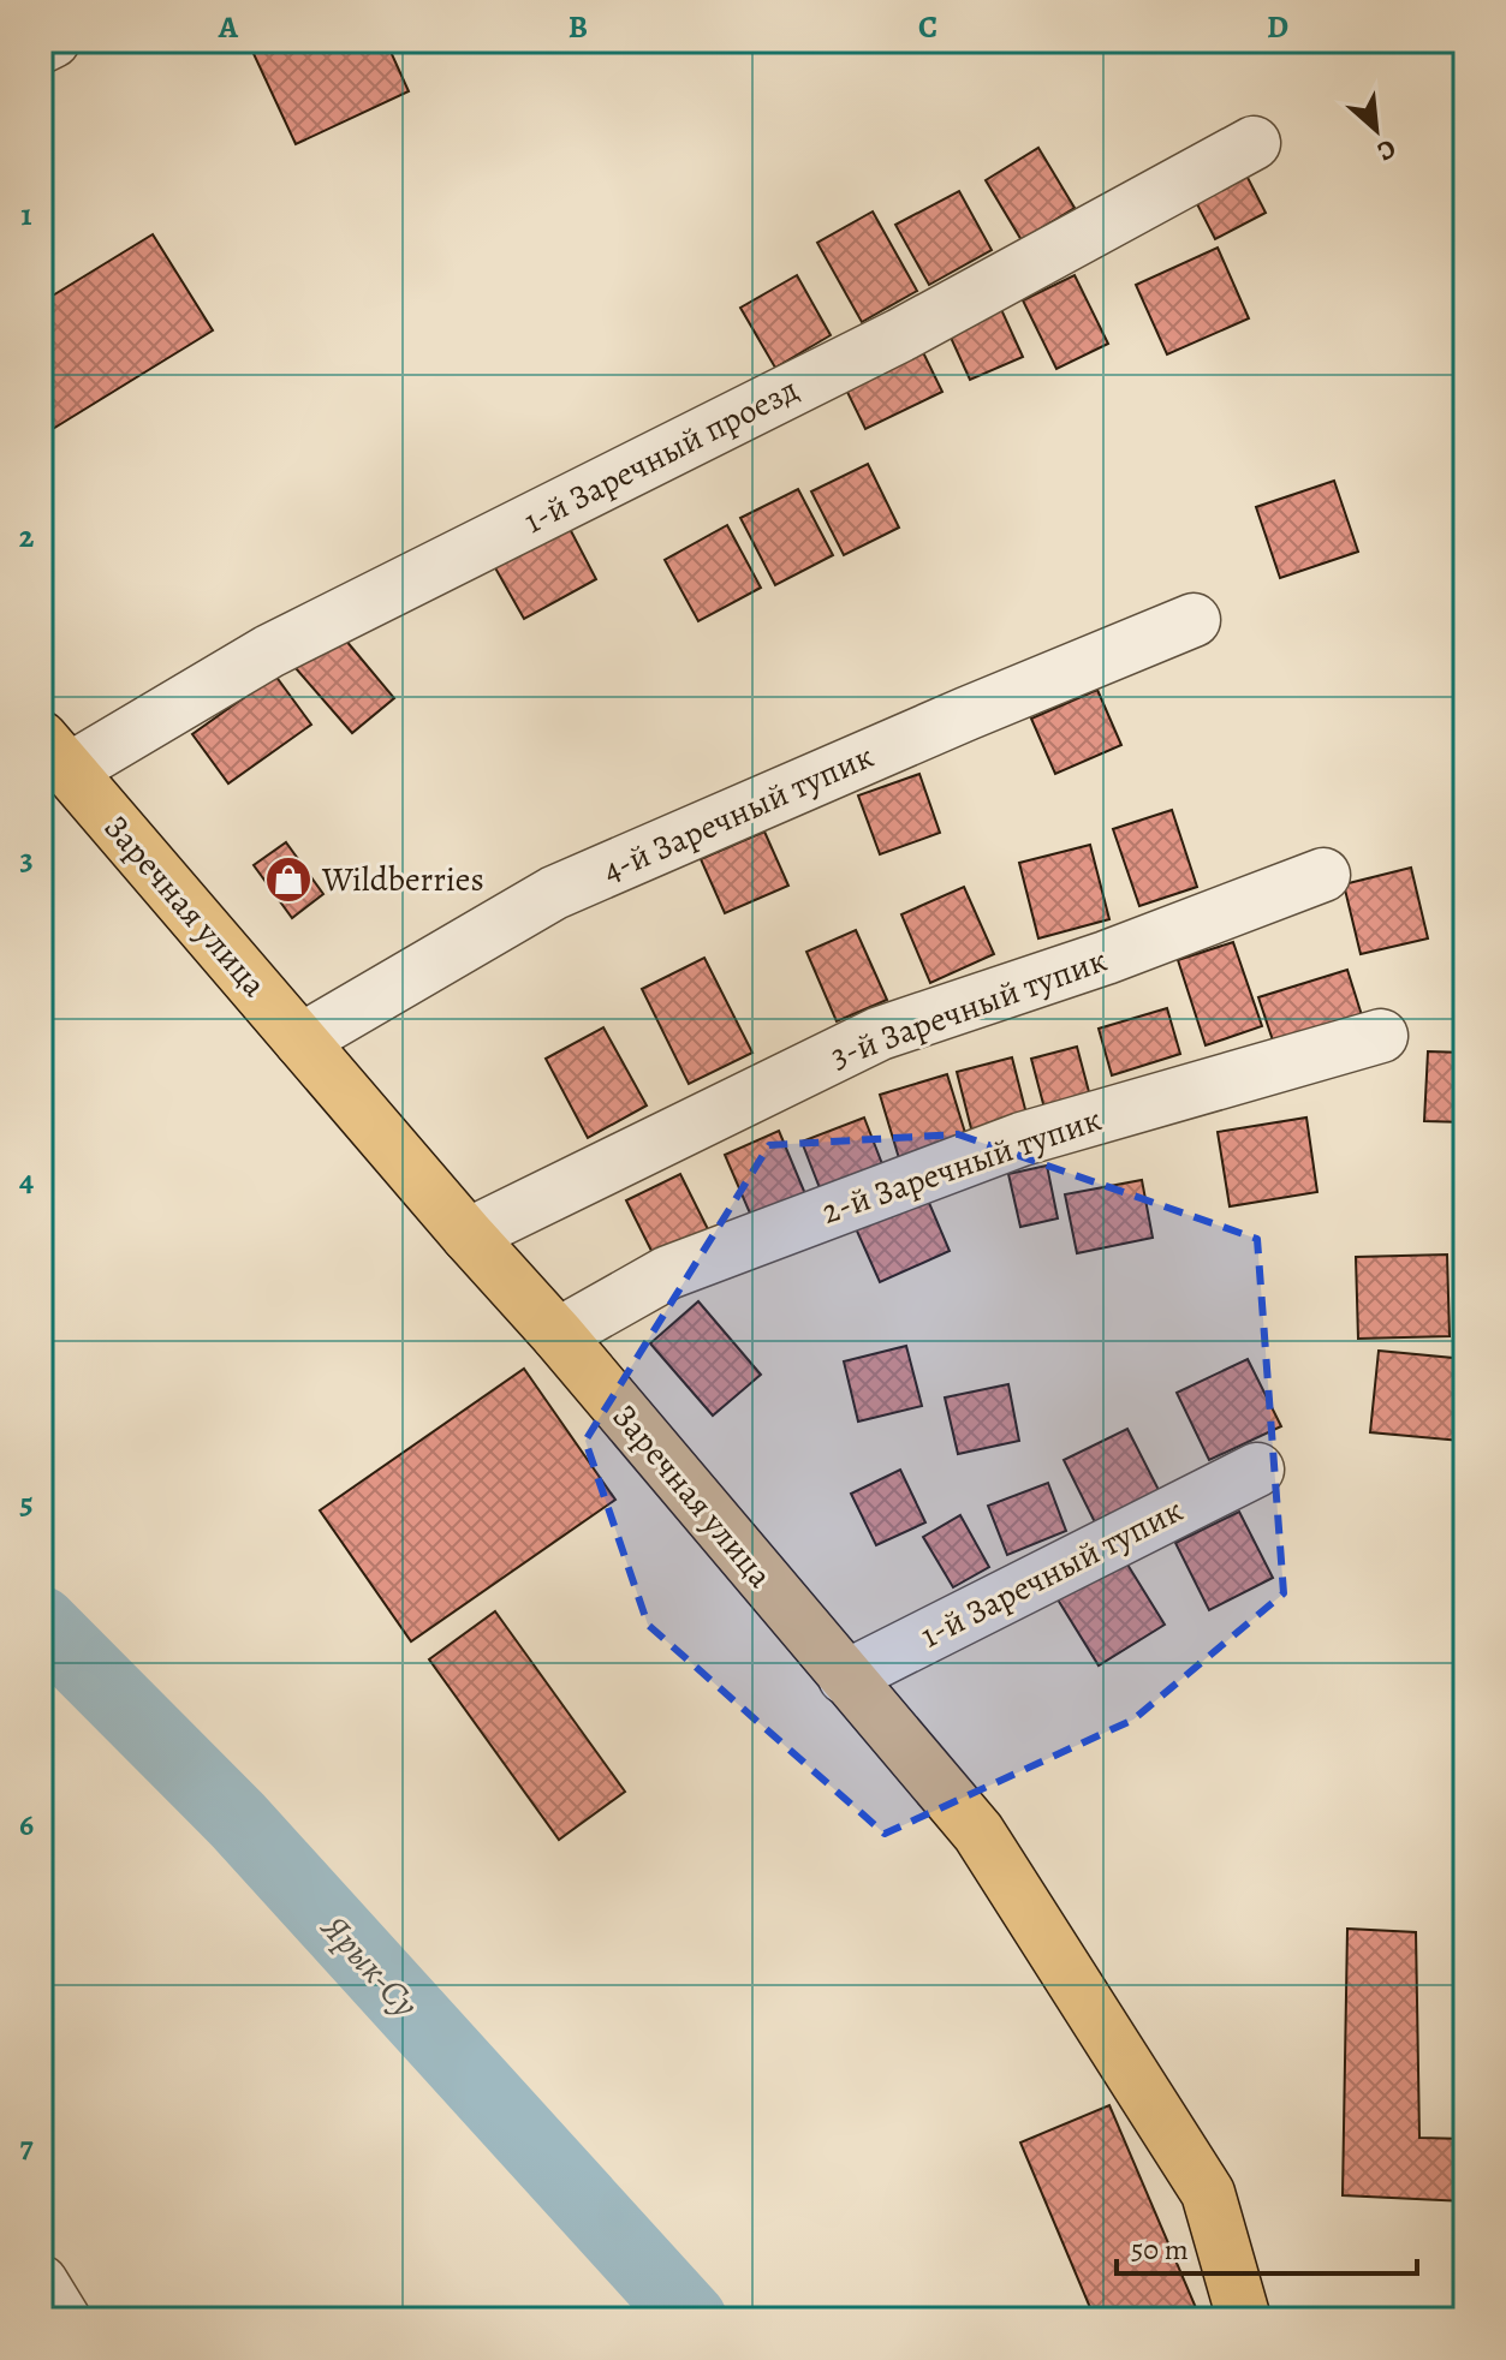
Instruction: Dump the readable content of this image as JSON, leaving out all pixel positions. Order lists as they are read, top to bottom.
{
  "streets": {
    "main road": ["Заречная улица"],
    "street": [
      "1-й Заречный проезд",
      "4-й Заречный тупик",
      "3-й Заречный тупик",
      "2-й Заречный тупик",
      "1-й Заречный тупик"
    ]
  },
  "crossings": [
    ["1-й Заречный проезд", "Заречная улица"],
    ["4-й Заречный тупик", "Заречная улица"],
    ["Заречная улица", "3-й Заречный тупик"],
    ["Заречная улица", "2-й Заречный тупик"],
    ["Заречная улица", "1-й Заречный тупик"]
  ],
  "water": ["Ярык-Су"],
  "places": {
    "shop": ["Wildberries"]
  },
  "scale_bar": "50 m",
  "north": "bottom right",
  "grid": {
    "columns": [
      "A",
      "B",
      "C",
      "D"
    ],
    "rows": [
      "1",
      "2",
      "3",
      "4",
      "5",
      "6",
      "7"
    ]
  }
}
